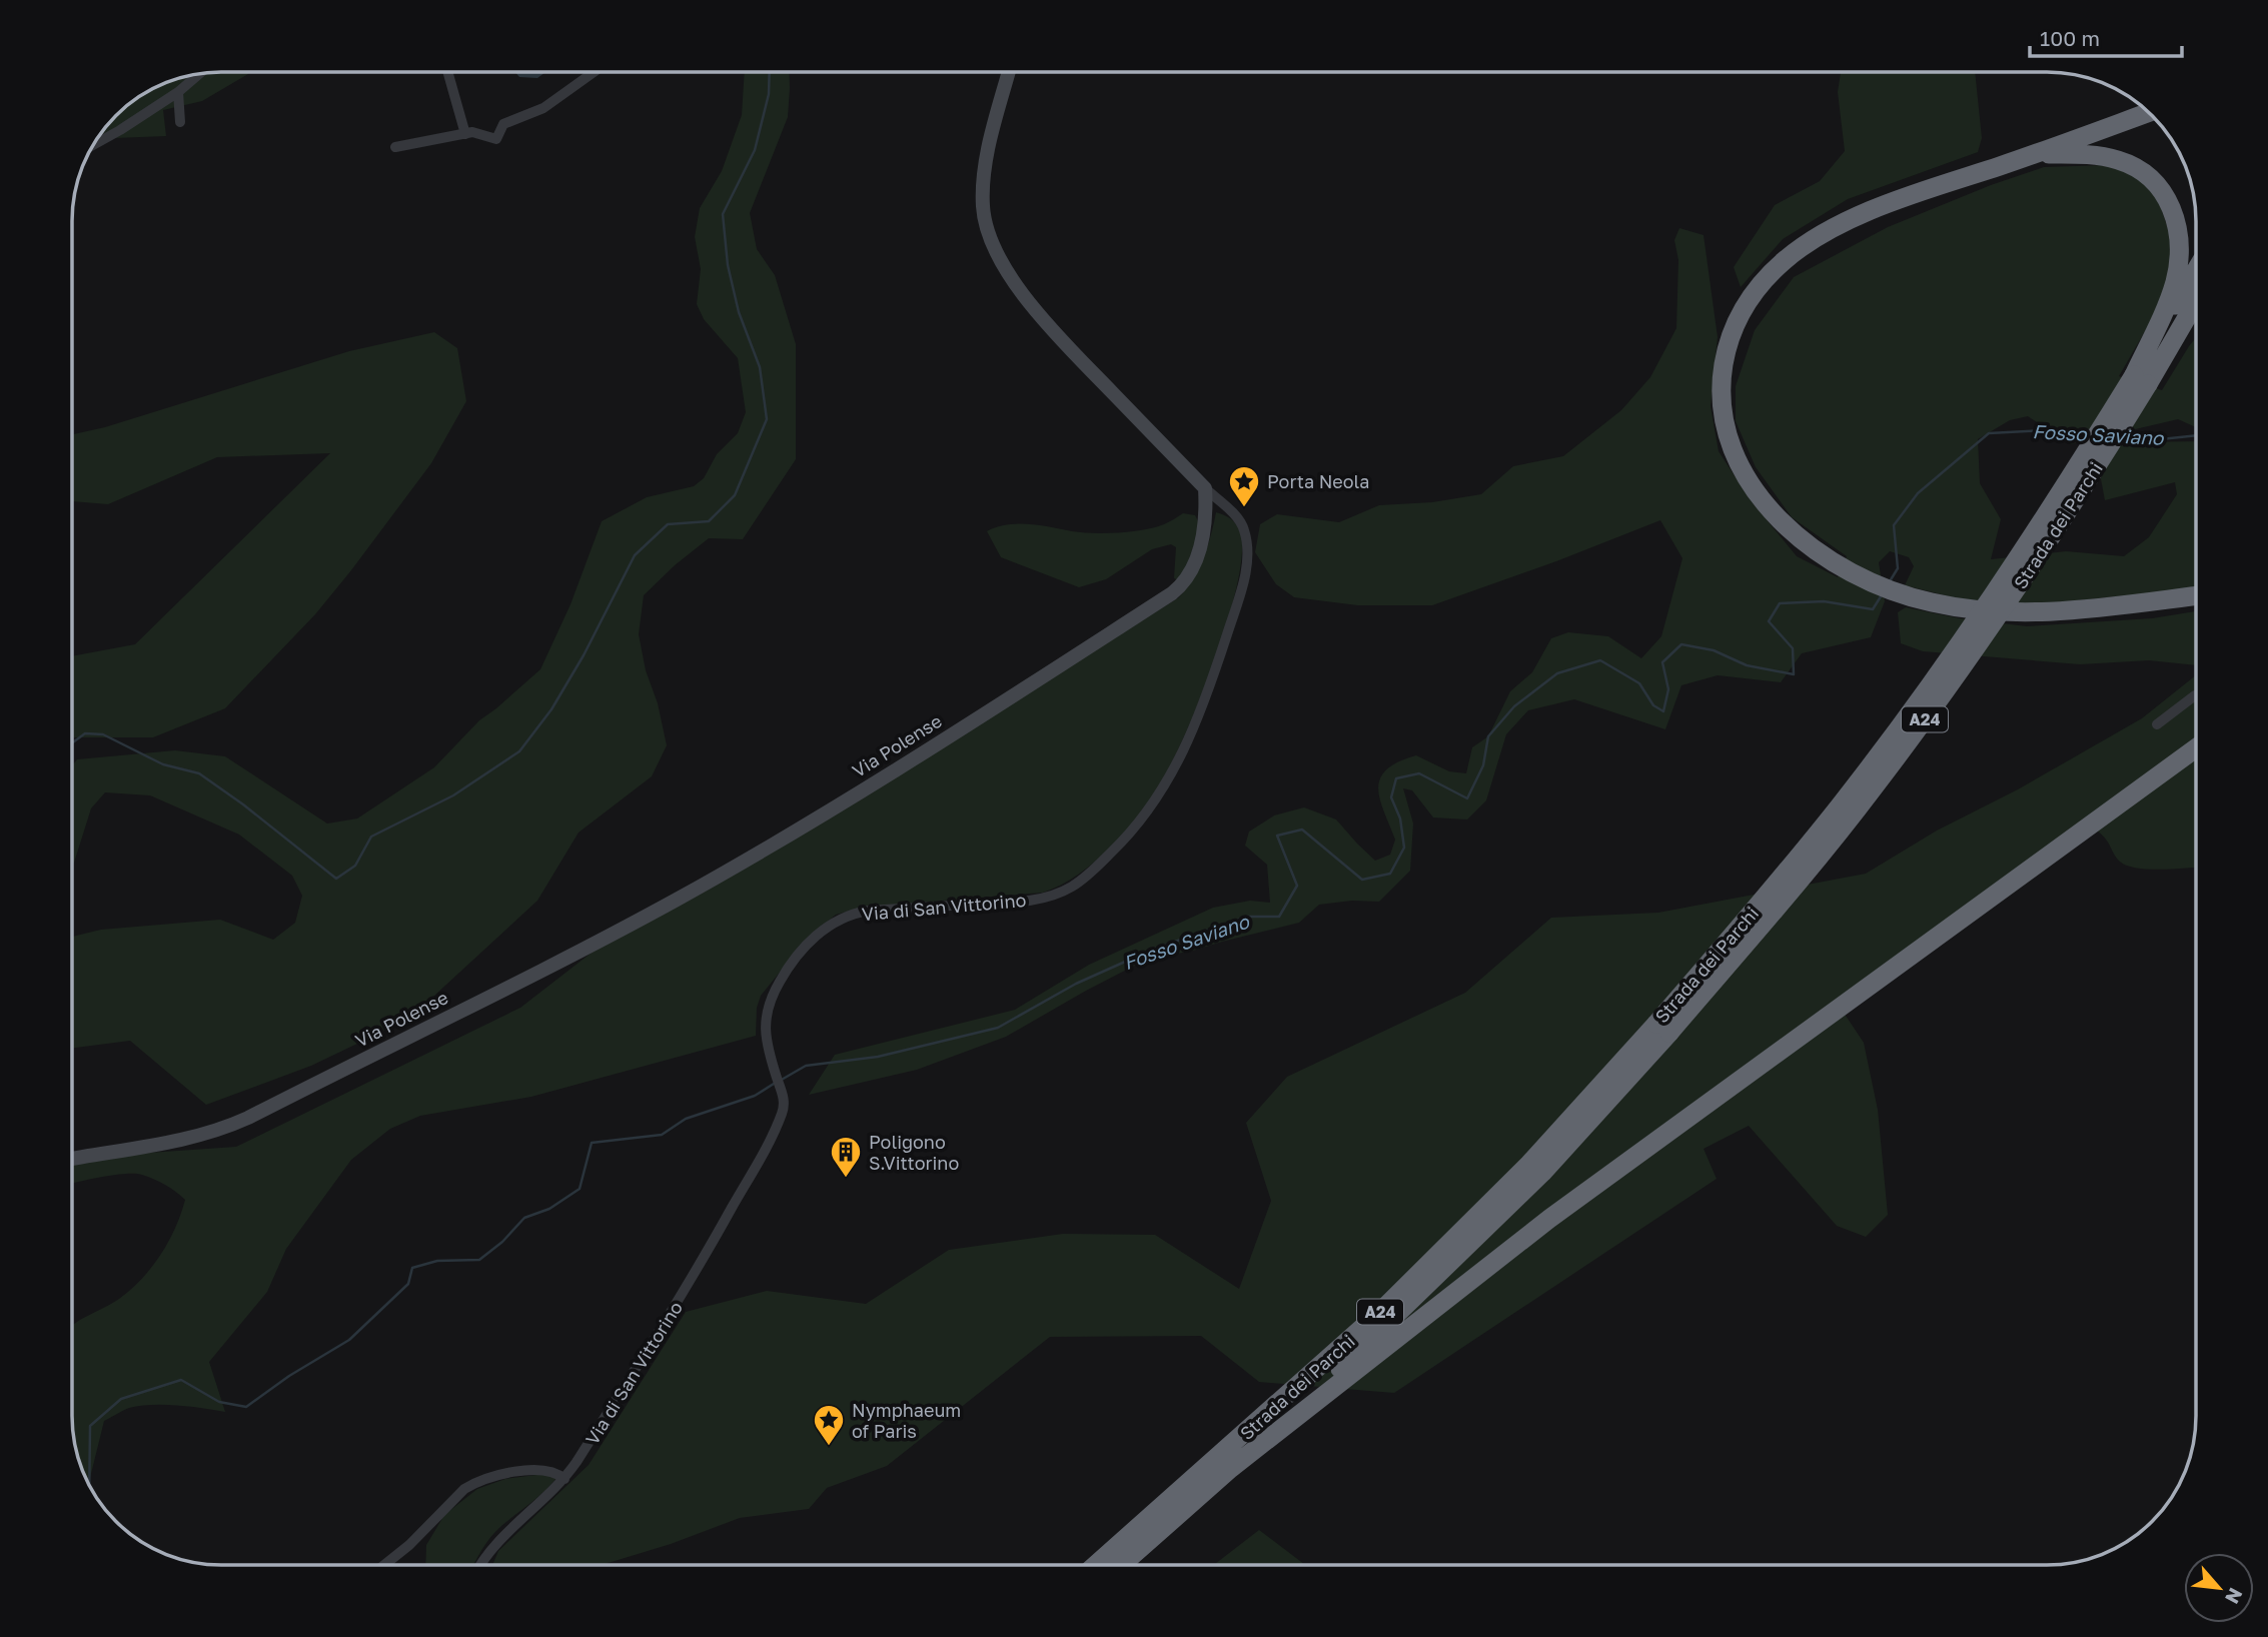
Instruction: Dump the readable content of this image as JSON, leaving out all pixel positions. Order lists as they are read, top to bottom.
{
  "streets": {
    "highway": ["Strada dei Parchi", "A24"],
    "street": ["Via Polense", "Via di San Vittorino"]
  },
  "crossings": [
    ["Via Polense", "Via di San Vittorino"]
  ],
  "water": ["Fosso Saviano"],
  "places": {
    "place": ["Porta Neola", "Nymphaeum of Paris"],
    "building": ["Poligono S.Vittorino"]
  },
  "scale_bar": "100 m",
  "north": "bottom right"
}
